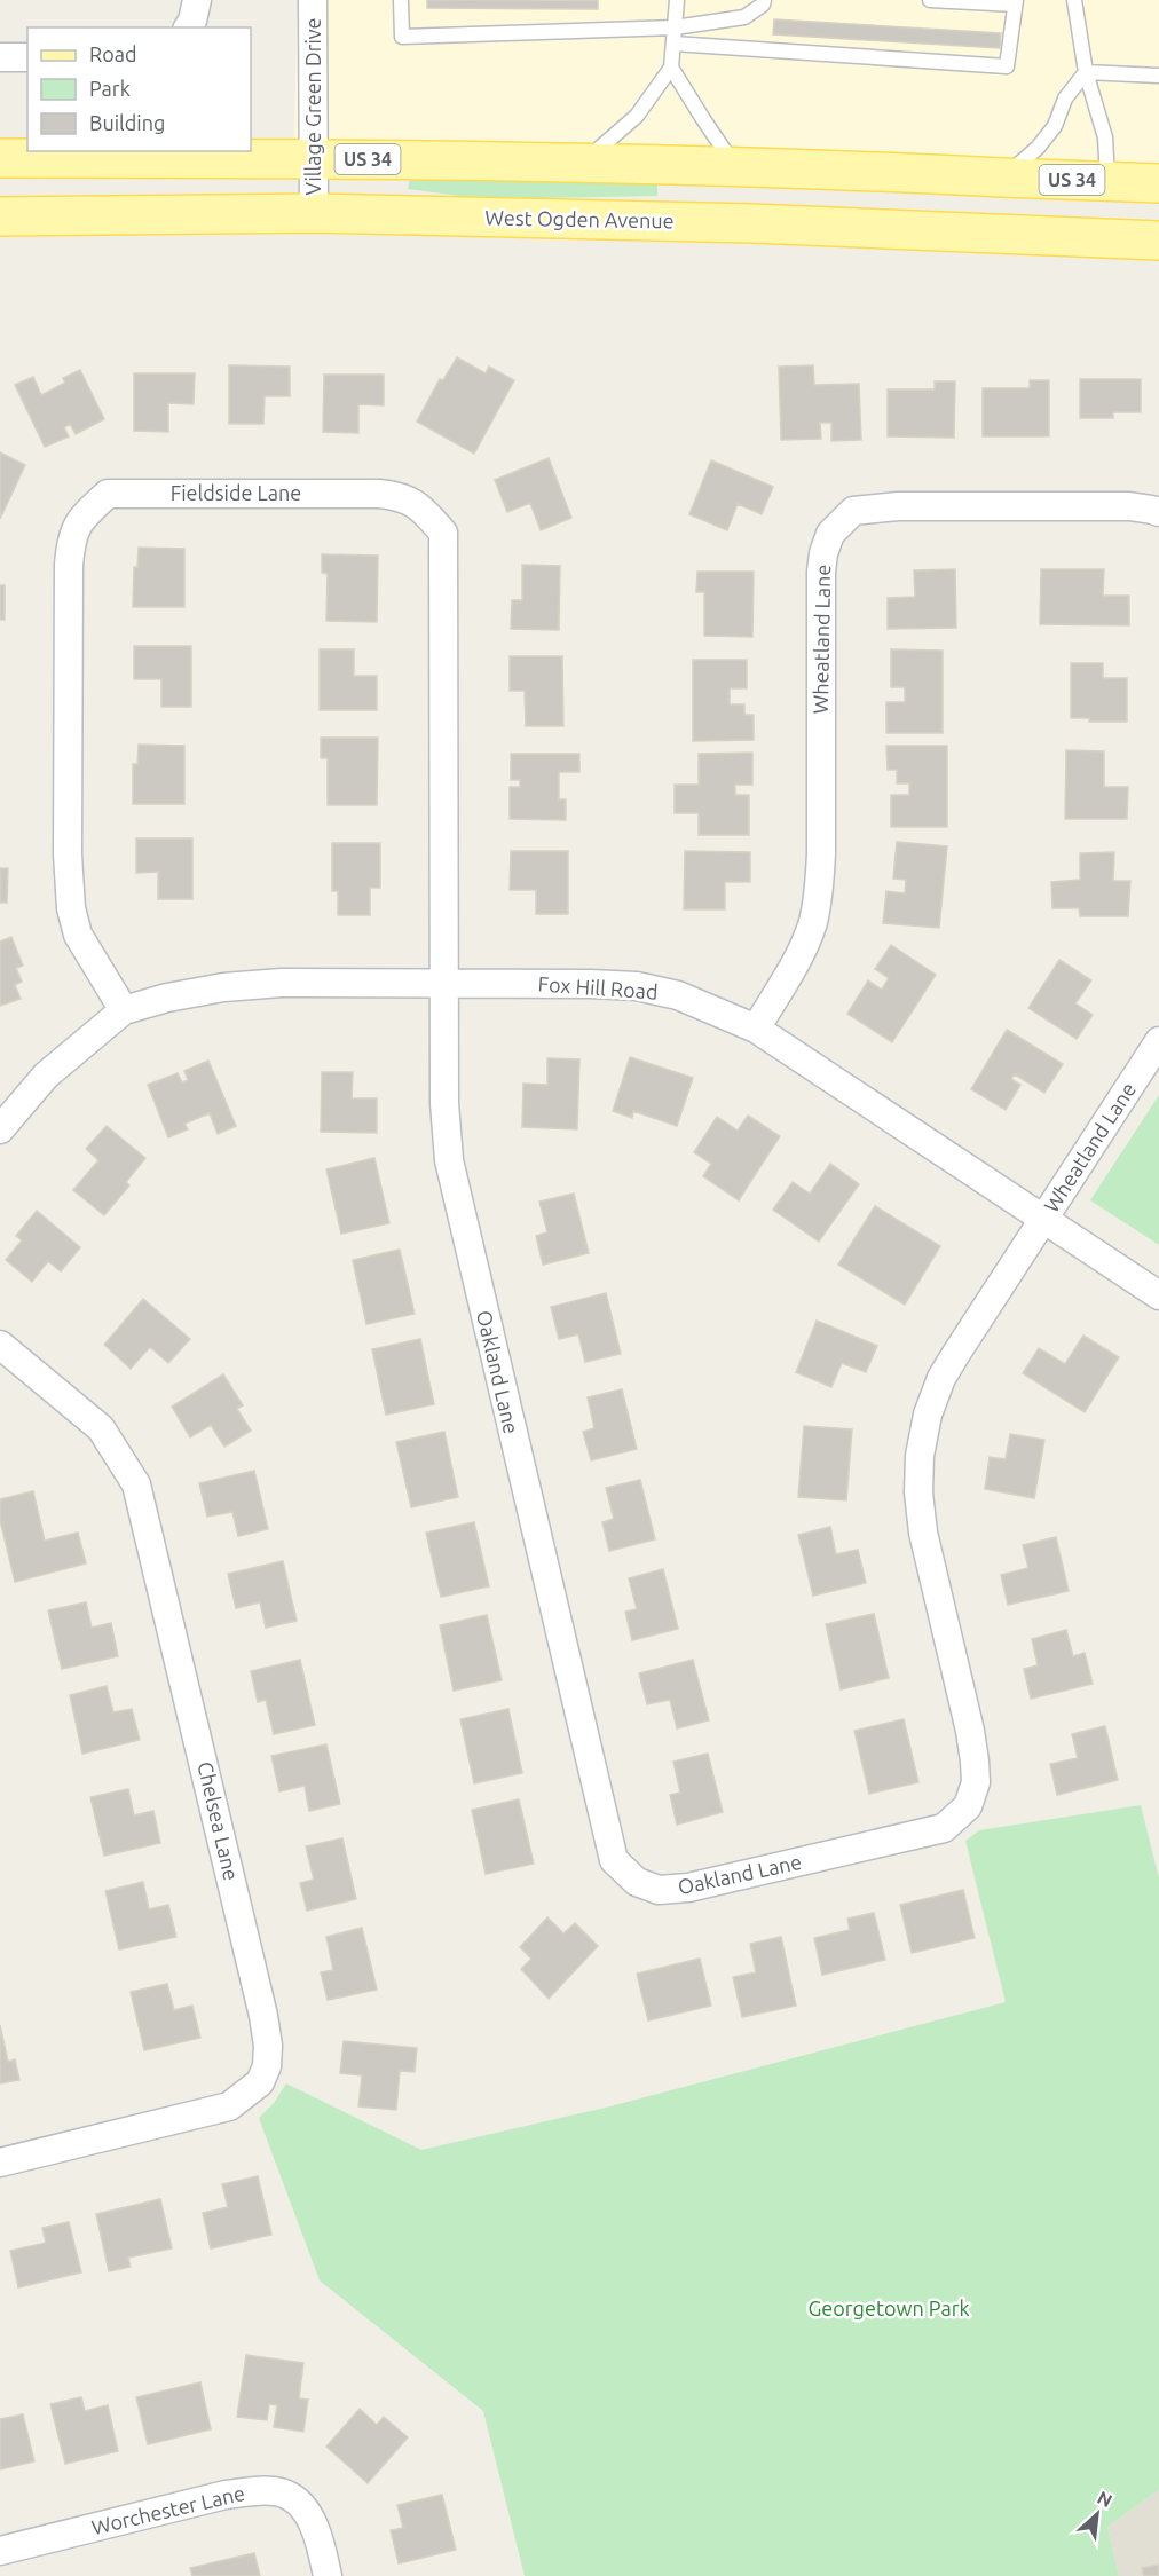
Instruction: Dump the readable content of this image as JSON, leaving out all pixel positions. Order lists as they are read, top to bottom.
{
  "streets": {
    "main road": ["US 34", "West Ogden Avenue"],
    "street": [
      "Village Green Drive",
      "Fieldside Lane",
      "Wheatland Lane",
      "Fox Hill Road",
      "Oakland Lane",
      "Chelsea Lane",
      "Worchester Lane"
    ]
  },
  "crossings": [
    ["Village Green Drive", "US 34"],
    ["Village Green Drive", "West Ogden Avenue"],
    ["Fieldside Lane", "Fox Hill Road"],
    ["Fieldside Lane", "Oakland Lane"],
    ["Wheatland Lane", "Fox Hill Road"],
    ["Wheatland Lane", "Oakland Lane"],
    ["Fox Hill Road", "Oakland Lane"]
  ],
  "parks": ["Georgetown Park"],
  "legend": ["Road", "Park", "Building"],
  "north": "top right"
}
